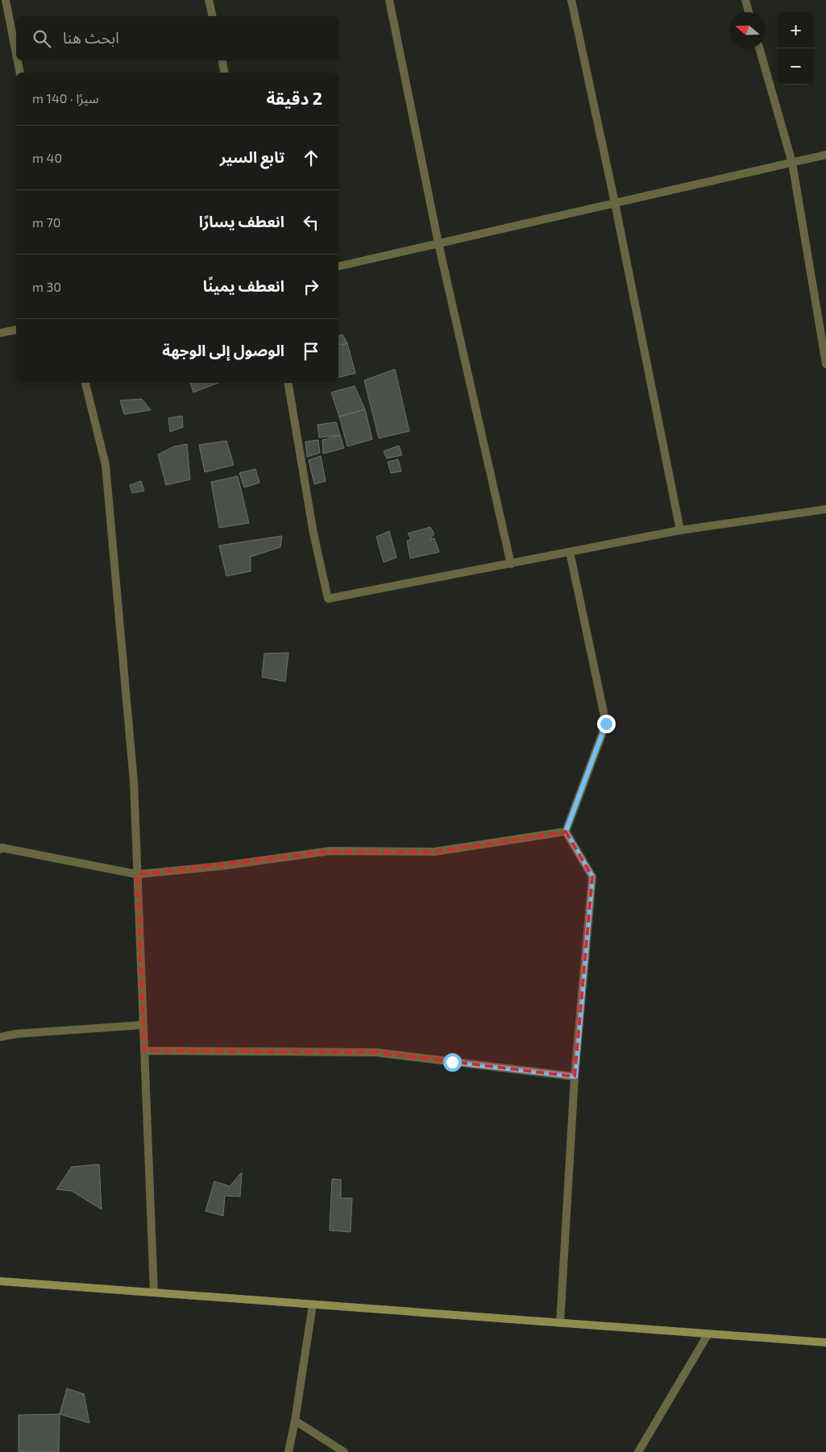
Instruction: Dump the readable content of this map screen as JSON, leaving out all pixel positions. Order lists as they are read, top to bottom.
{
  "north": "left",
  "page": {
    "map_buttons": ["+", "−"],
    "search": "ابحث هنا",
    "heading": ["2 دقيقة", "سيرًا · 140 m"],
    "list": [
      ["تابع السير", "40 m"],
      ["انعطف يسارًا", "70 m"],
      ["انعطف يمينًا", "30 m"],
      "الوصول إلى الوجهة"
    ]
  }
}
